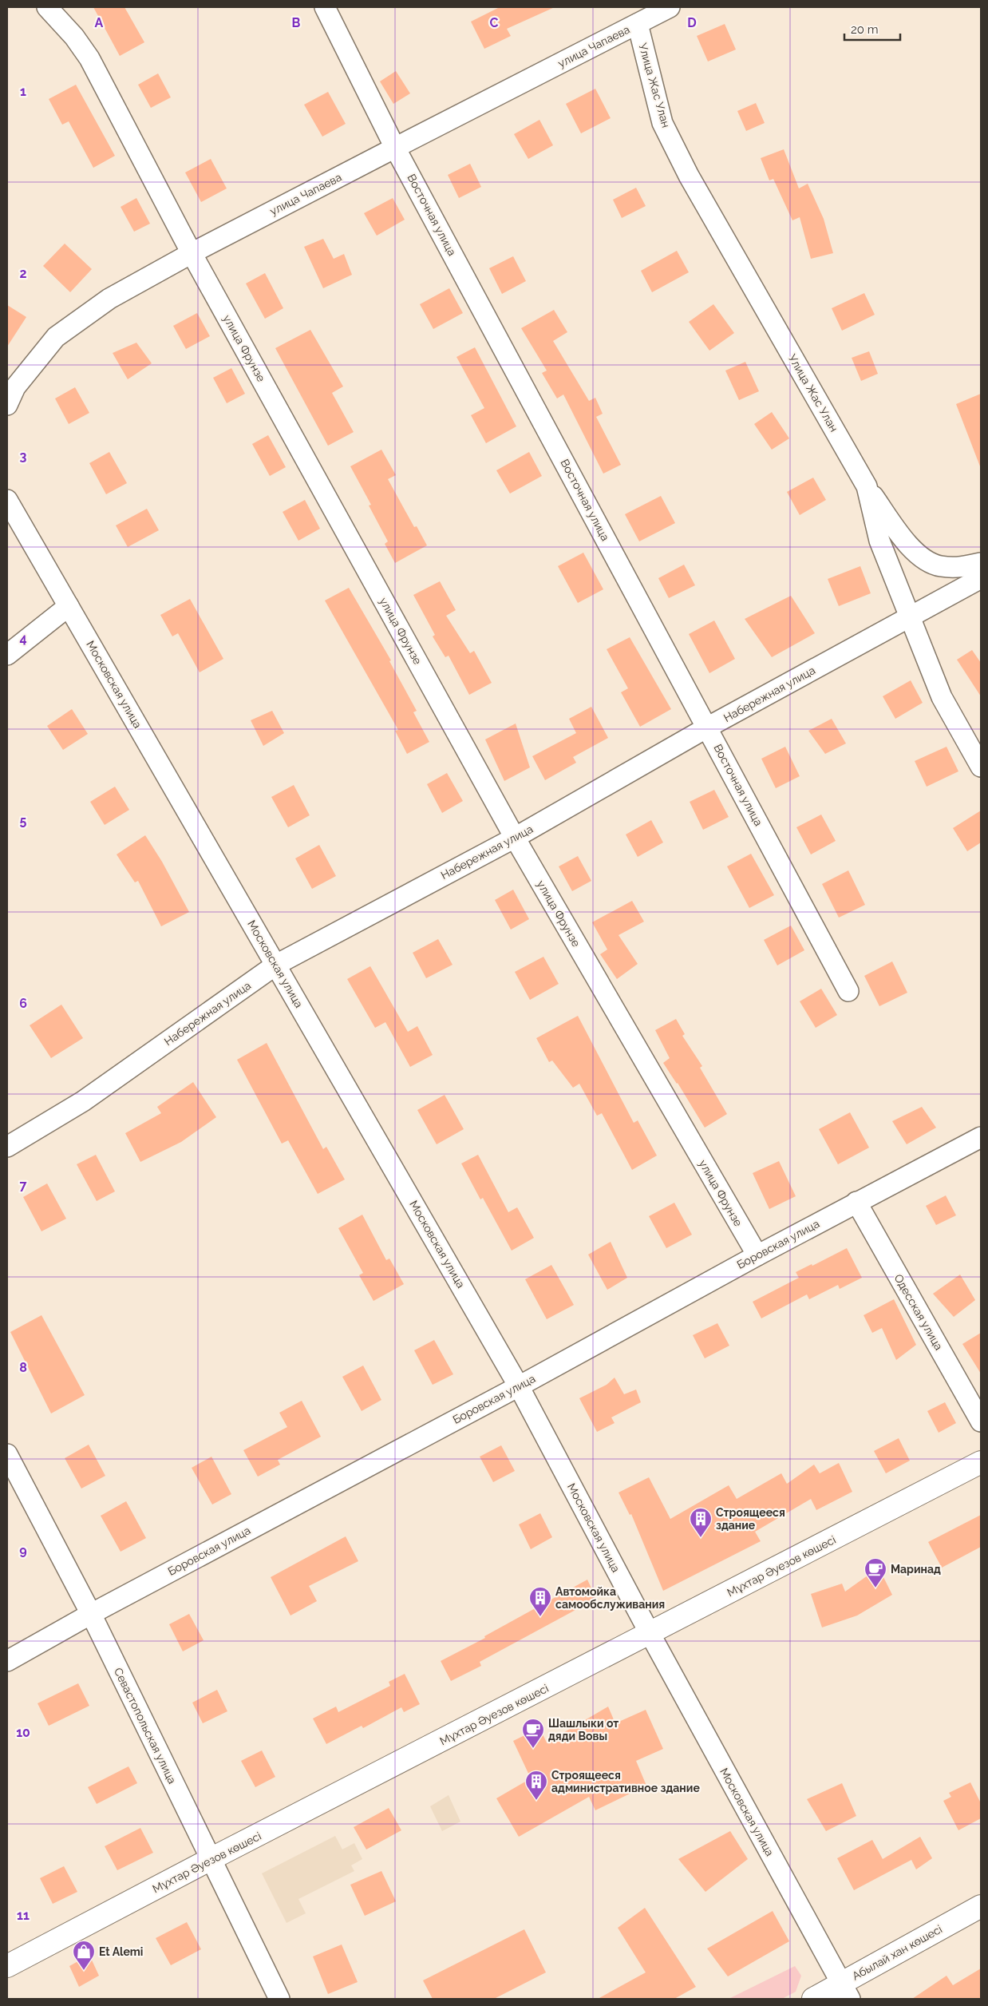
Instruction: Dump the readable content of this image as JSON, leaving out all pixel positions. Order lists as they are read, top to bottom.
{
  "streets": {
    "main road": ["Мұхтар Әуезов көшесі", "Абылай хан көшесі"],
    "street": [
      "улица Чапаева",
      "Улица Жас Улан",
      "Восточная улица",
      "улица Фрунзе",
      "Московская улица",
      "Набережная улица",
      "Боровская улица",
      "Одесская улица",
      "Севастопольская улица"
    ]
  },
  "crossings": [
    ["улица Чапаева", "Улица Жас Улан"],
    ["улица Чапаева", "Восточная улица"],
    ["улица Чапаева", "улица Фрунзе"],
    ["Улица Жас Улан", "Набережная улица"],
    ["Восточная улица", "Набережная улица"],
    ["улица Фрунзе", "Набережная улица"],
    ["улица Фрунзе", "Боровская улица"],
    ["Московская улица", "Набережная улица"],
    ["Московская улица", "Боровская улица"],
    ["Московская улица", "Мұхтар Әуезов көшесі"],
    ["Московская улица", "Абылай хан көшесі"],
    ["Боровская улица", "Одесская улица"],
    ["Боровская улица", "Севастопольская улица"],
    ["Мұхтар Әуезов көшесі", "Севастопольская улица"]
  ],
  "places": {
    "building": ["Строящееся здание", "Автомойка самообслуживания", "Строящееся административное здание"],
    "cafe": ["Маринад", "Шашлыки от дяди Вовы"],
    "shop": ["Et Alemi"]
  },
  "scale_bar": "20 m",
  "grid": {
    "columns": [
      "A",
      "B",
      "C",
      "D"
    ],
    "rows": [
      "1",
      "2",
      "3",
      "4",
      "5",
      "6",
      "7",
      "8",
      "9",
      "10",
      "11"
    ]
  }
}
